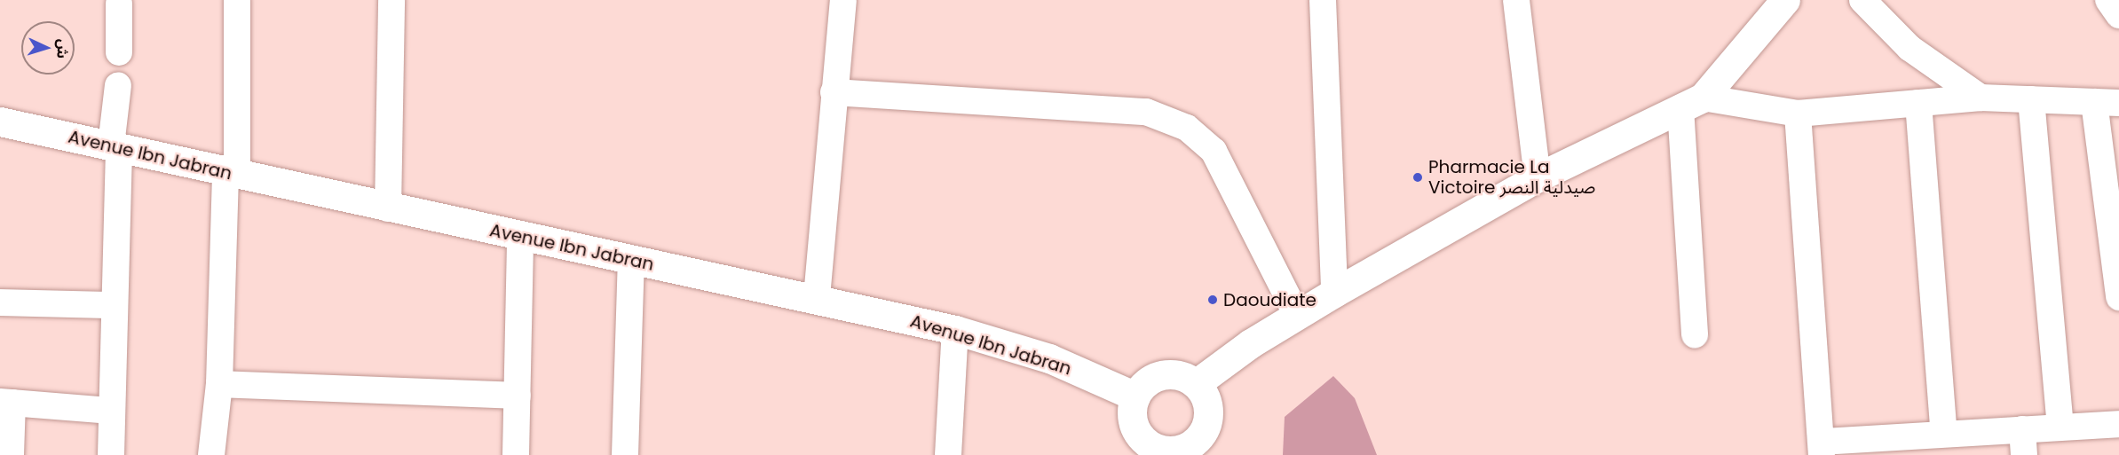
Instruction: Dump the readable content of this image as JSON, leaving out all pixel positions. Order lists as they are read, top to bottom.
{
  "streets": {
    "street": ["Avenue Ibn Jabran"]
  },
  "places": ["Pharmacie La Victoire صيدلية النصر", "Daoudiate"],
  "north": "right"
}
